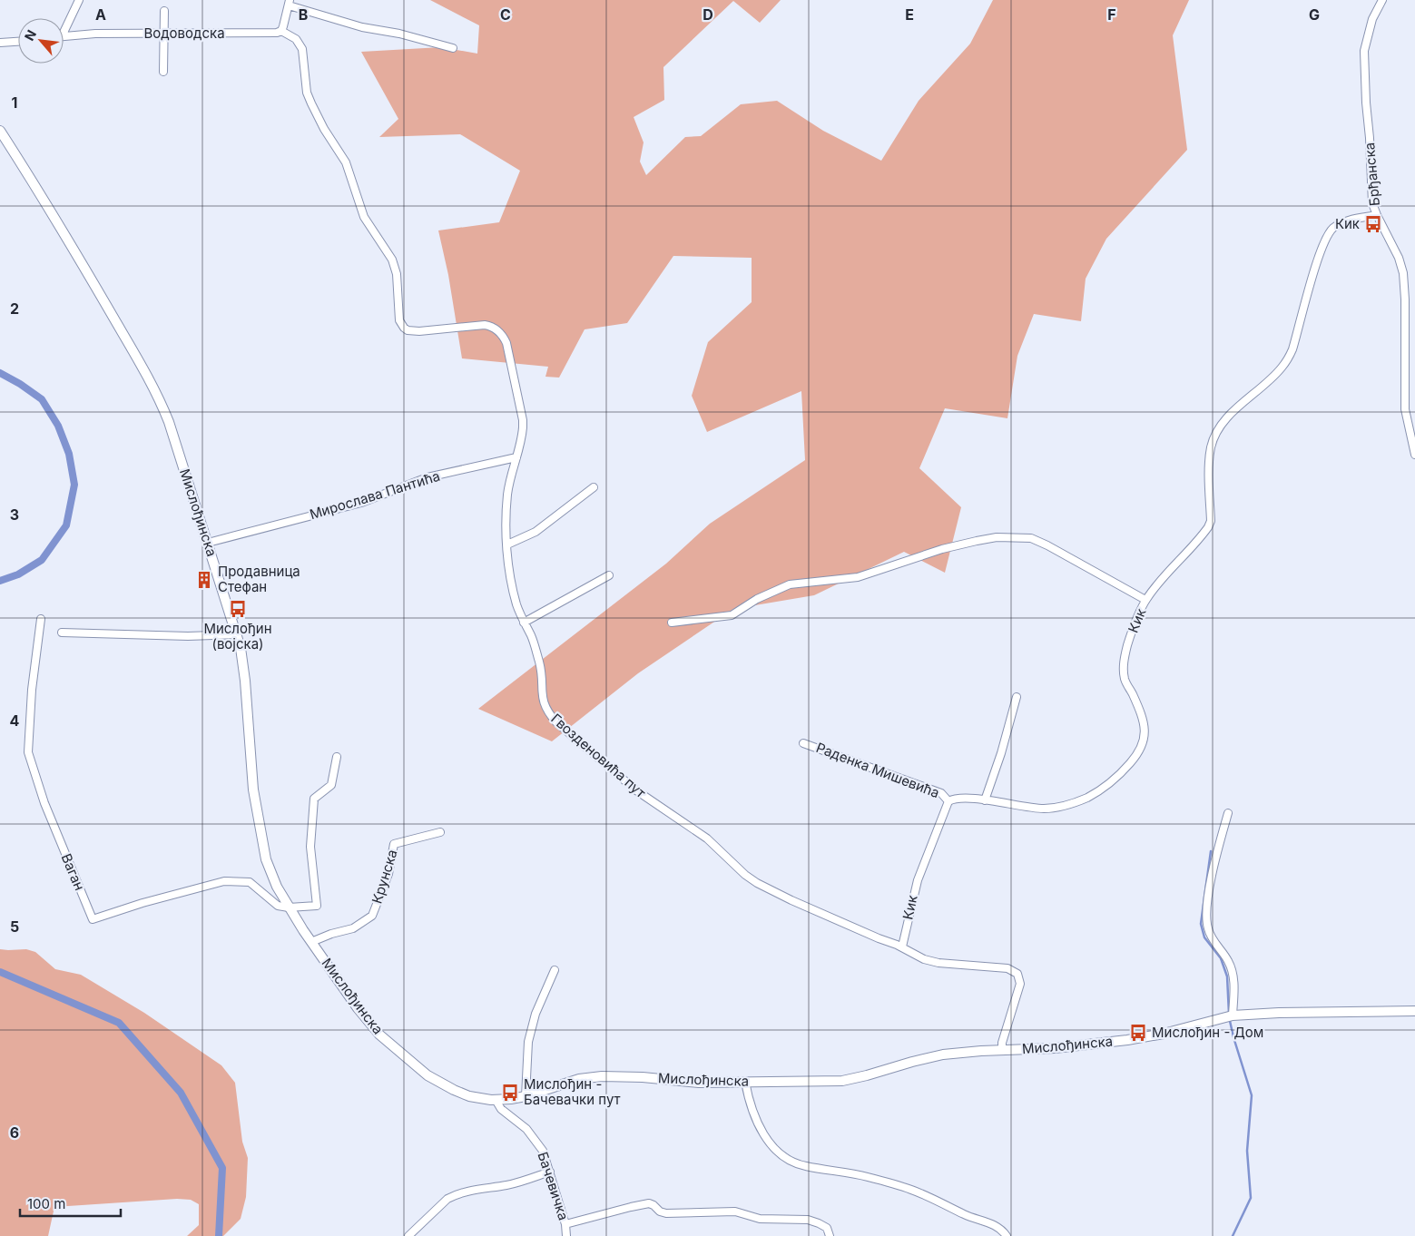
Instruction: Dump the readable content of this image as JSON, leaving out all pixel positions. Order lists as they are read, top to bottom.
{
  "streets": {
    "main road": ["Мислођинска"],
    "street": [
      "Водоводска",
      "Брђанска",
      "Мирослава Пантића",
      "Кик",
      "Гвозденовића пут",
      "Раденка Мишевића",
      "Ваган",
      "Крунска",
      "Бачевичка"
    ]
  },
  "crossings": [
    ["Водоводска", "Гвозденовића пут"],
    ["Брђанска", "Кик"],
    ["Мирослава Пантића", "Мислођинска"],
    ["Мирослава Пантића", "Гвозденовића пут"],
    ["Мислођинска", "Гвозденовића пут"],
    ["Мислођинска", "Ваган"],
    ["Мислођинска", "Крунска"],
    ["Мислођинска", "Бачевичка"],
    ["Кик", "Гвозденовића пут"],
    ["Кик", "Раденка Мишевића"]
  ],
  "places": {
    "bus stop": [
      "Кик",
      "Мислођин (војска)",
      "Мислођин - Дом",
      "Мислођин - Бачевачки пут"
    ],
    "building": ["Продавница Стефан"]
  },
  "scale_bar": "100 m",
  "north": "top left",
  "grid": {
    "columns": [
      "A",
      "B",
      "C",
      "D",
      "E",
      "F",
      "G"
    ],
    "rows": [
      "1",
      "2",
      "3",
      "4",
      "5",
      "6"
    ]
  }
}
